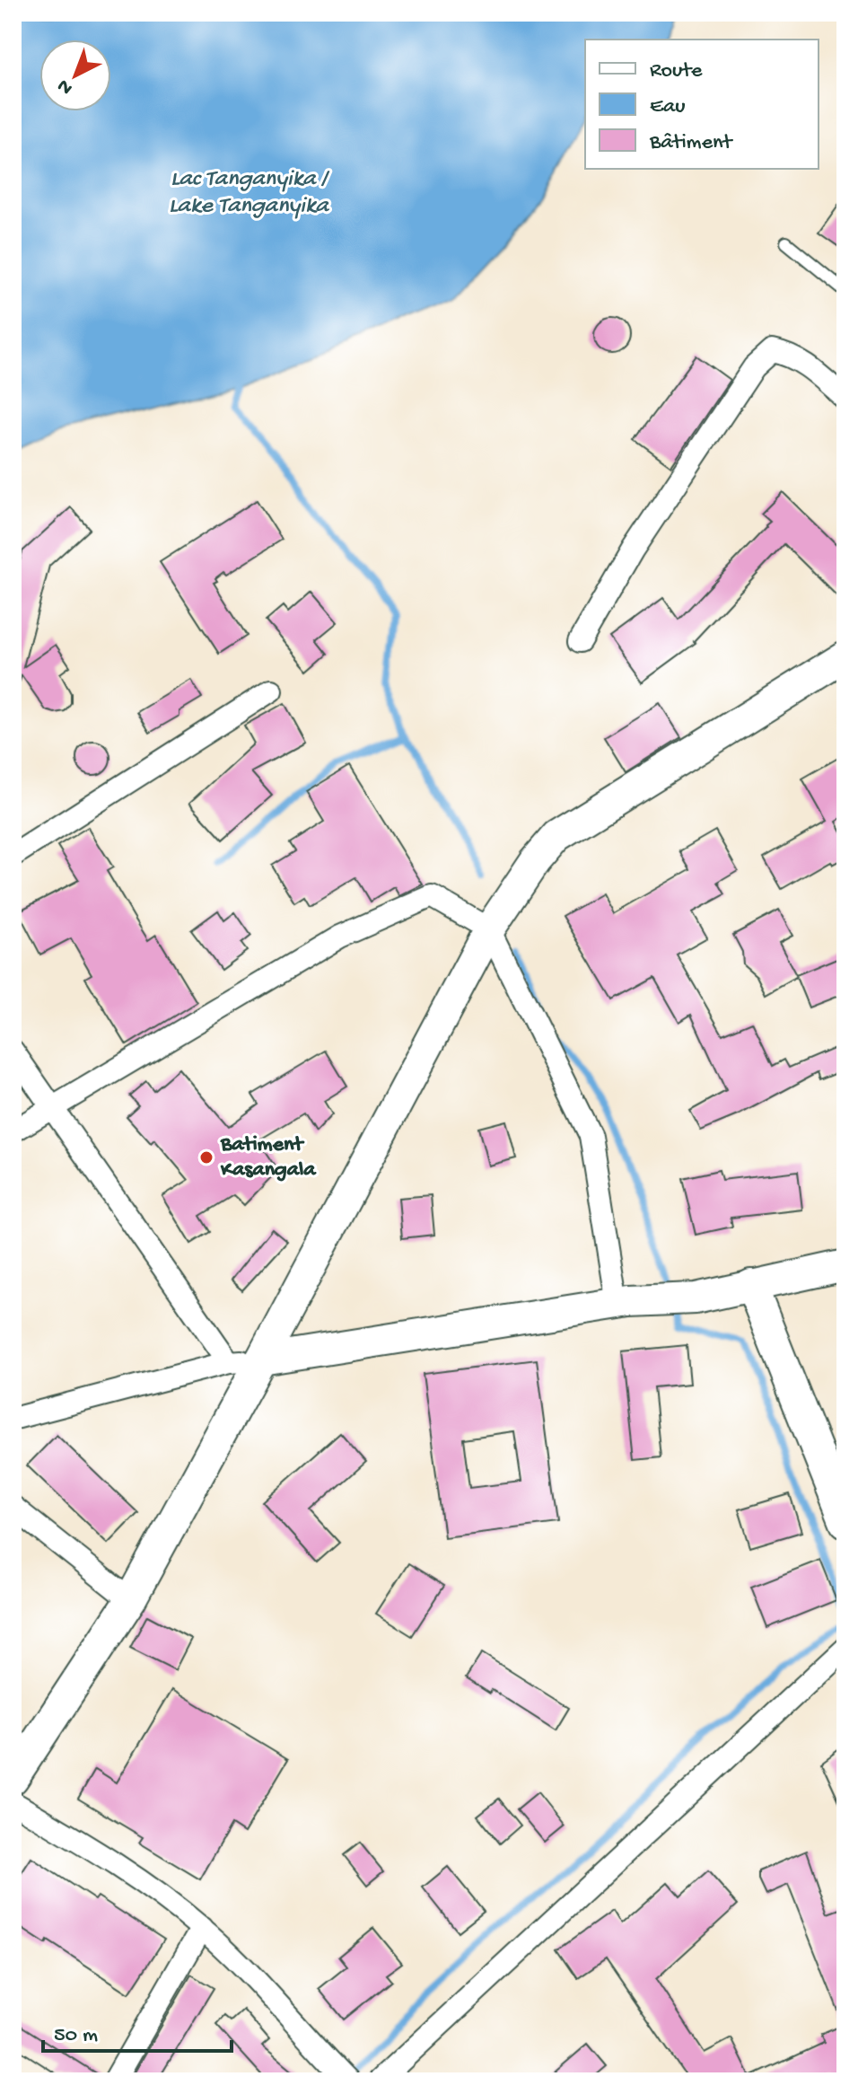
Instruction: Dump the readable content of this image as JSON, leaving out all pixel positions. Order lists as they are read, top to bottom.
{
  "water": ["Lac Tanganyika / Lake Tanganyika"],
  "places": ["Batiment Kasangala"],
  "legend": ["Route", "Eau", "Bâtiment"],
  "scale_bar": "50 m",
  "north": "bottom left"
}
